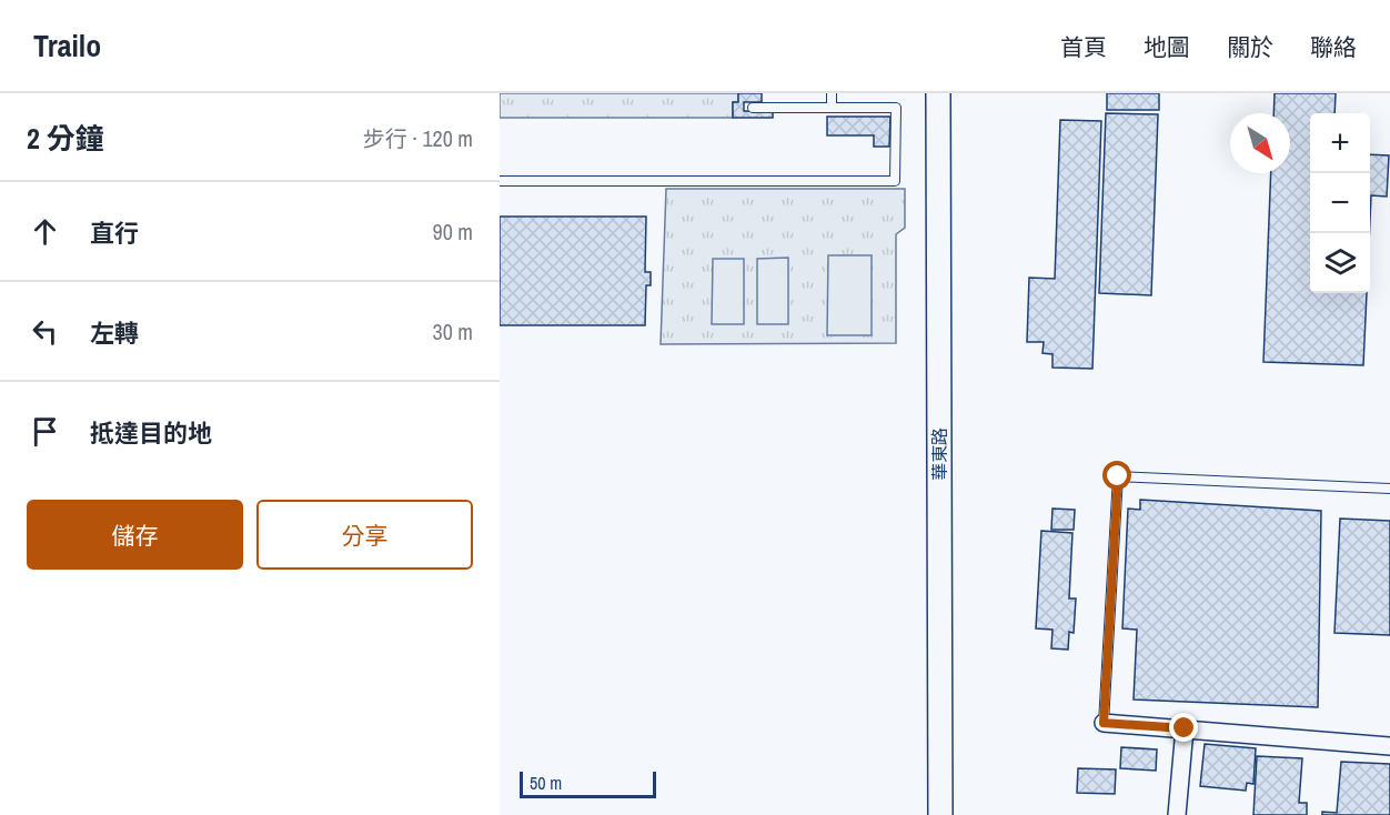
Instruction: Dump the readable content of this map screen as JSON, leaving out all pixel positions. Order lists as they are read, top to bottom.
{
  "streets": {
    "main road": ["華東路"]
  },
  "scale_bar": "50 m",
  "north": "bottom right",
  "page": {
    "header": "Trailo",
    "nav": [
      "首頁",
      "地圖",
      "關於",
      "聯絡"
    ],
    "heading": ["2 分鐘", "步行 · 120 m"],
    "map_buttons": ["+", "−"],
    "list": [
      ["直行", "90 m"],
      ["左轉", "30 m"],
      "抵達目的地"
    ],
    "buttons": ["儲存", "分享"],
    "scale": "50 m"
  }
}
